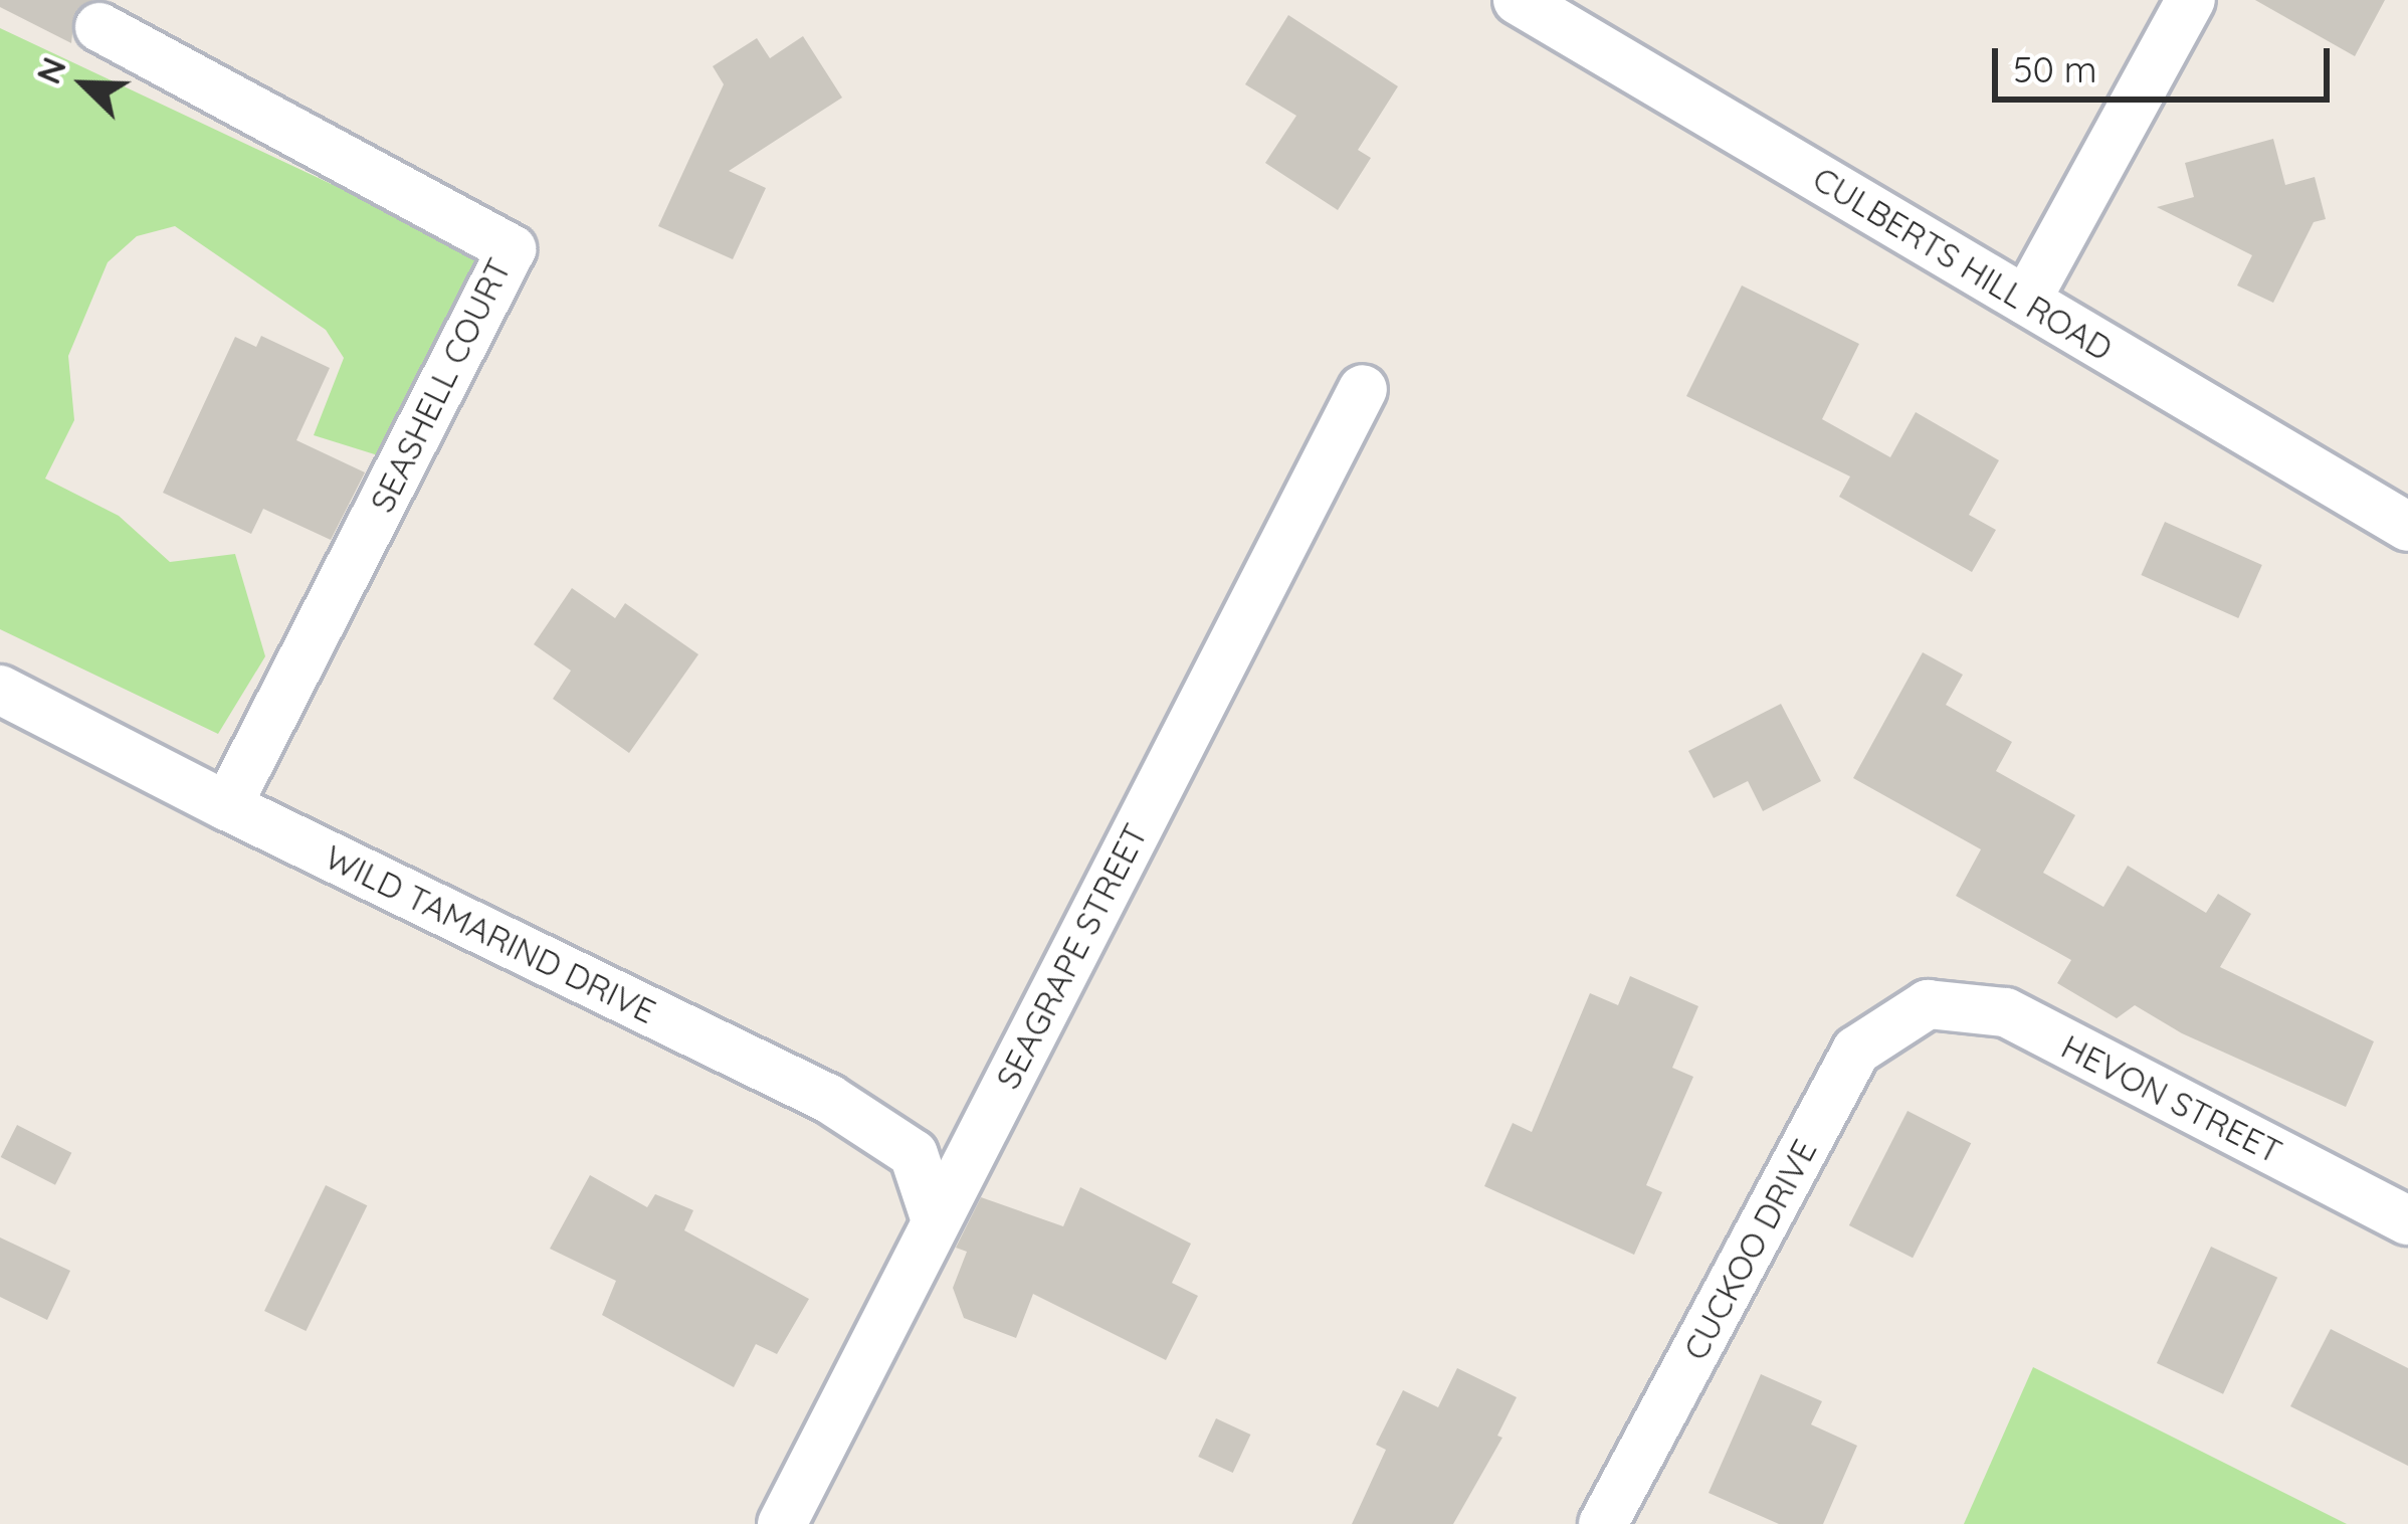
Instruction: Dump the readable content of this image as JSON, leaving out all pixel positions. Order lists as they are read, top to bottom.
{
  "streets": {
    "street": [
      "CULBERTS HILL ROAD",
      "SEASHELL COURT",
      "WILD TAMARIND DRIVE",
      "SEAGRAPE STREET",
      "HEVON STREET",
      "CUCKOO DRIVE"
    ]
  },
  "crossings": [
    ["SEASHELL COURT", "WILD TAMARIND DRIVE"],
    ["WILD TAMARIND DRIVE", "SEAGRAPE STREET"],
    ["HEVON STREET", "CUCKOO DRIVE"]
  ],
  "scale_bar": "50 m",
  "north": "top left"
}
